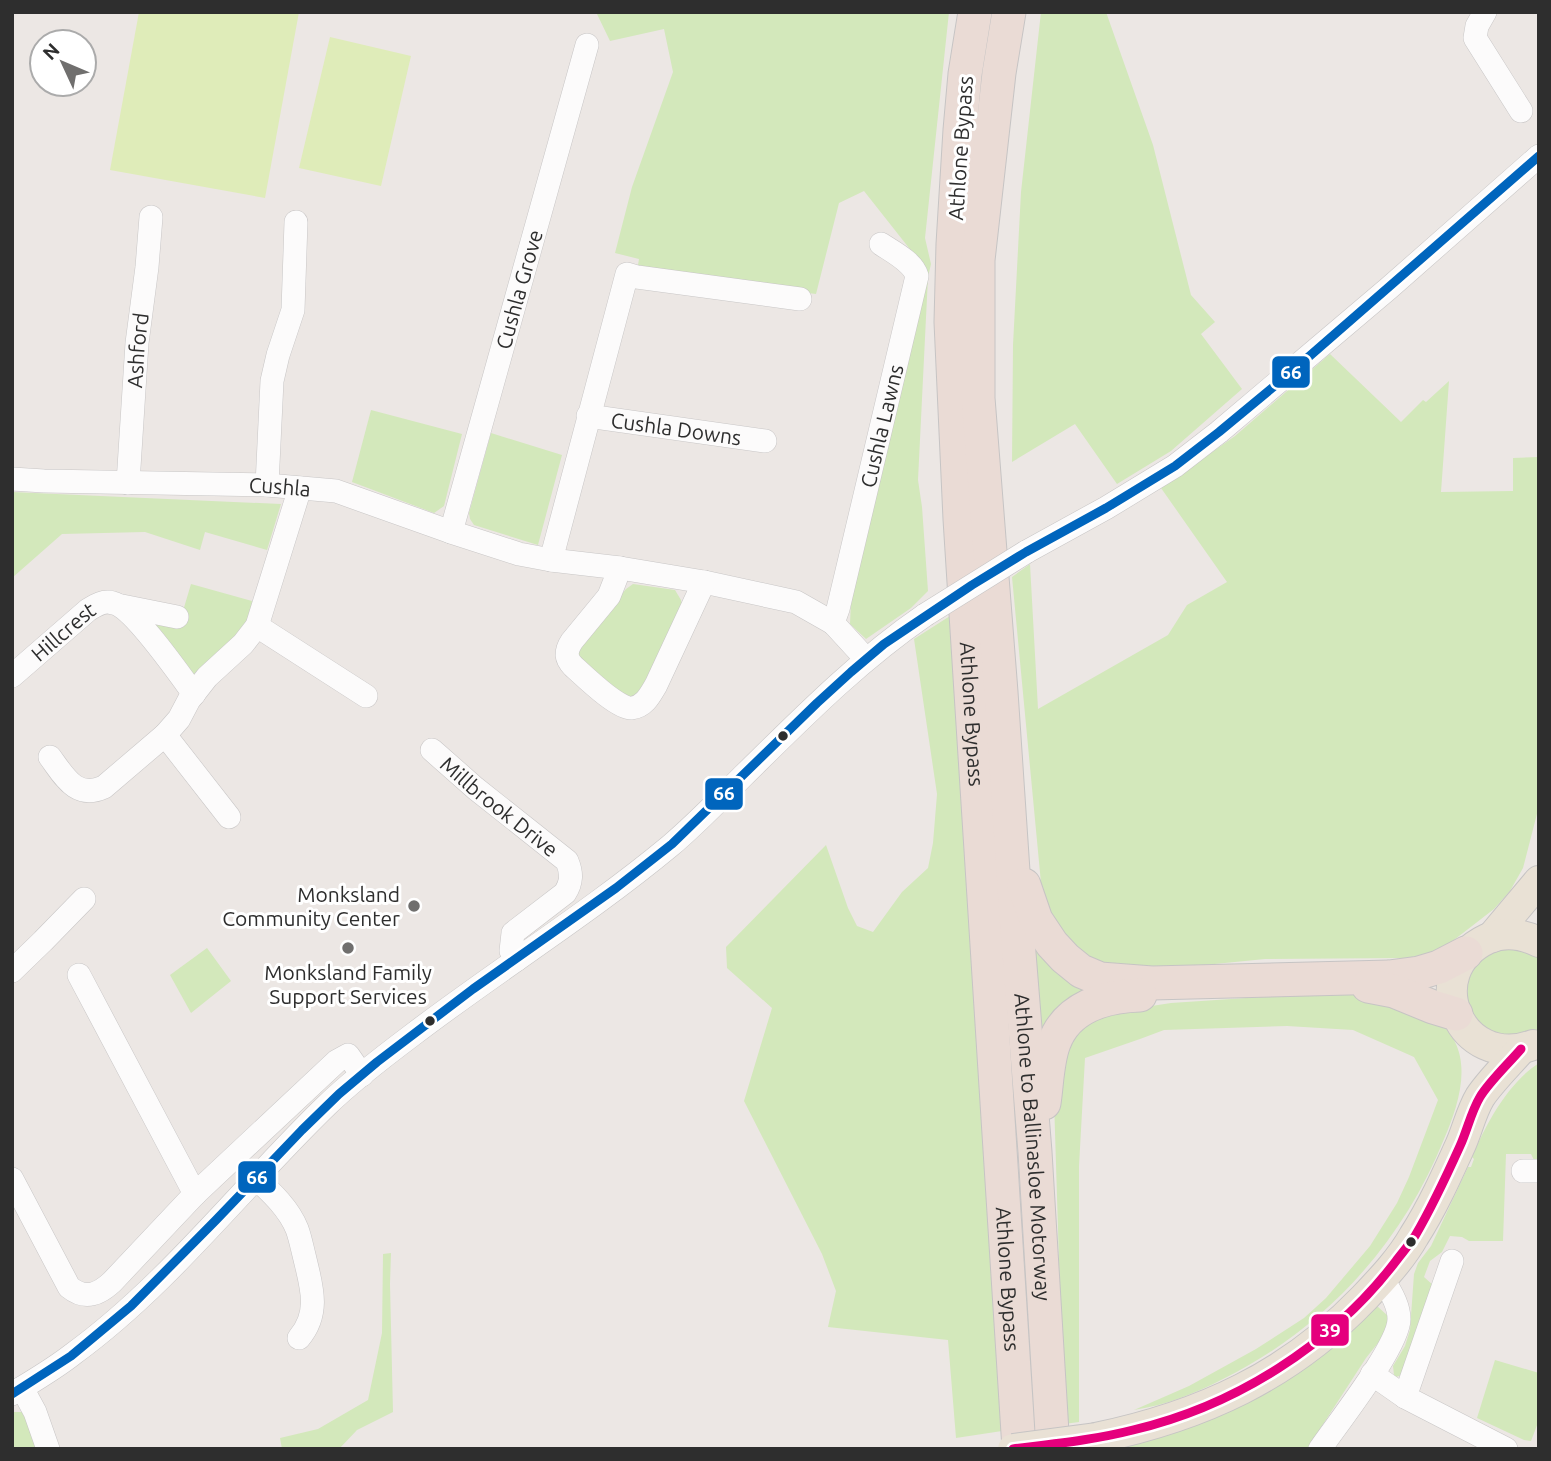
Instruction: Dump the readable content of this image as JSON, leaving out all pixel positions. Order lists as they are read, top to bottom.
{
  "streets": {
    "highway": ["Athlone Bypass", "Athlone to Ballinasloe Motorway"],
    "street": [
      "Cushla Grove",
      "Ashford",
      "Cushla Lawns",
      "Cushla Downs",
      "Cushla",
      "Hillcrest",
      "Millbrook Drive"
    ]
  },
  "crossings": [
    ["Athlone Bypass", "Athlone to Ballinasloe Motorway"],
    ["Cushla Grove", "Cushla"],
    ["Ashford", "Cushla"],
    ["Cushla Lawns", "Cushla"],
    ["Cushla Downs", "Cushla"]
  ],
  "places": ["Monksland Community Center", "Monksland Family Support Services"],
  "lines": ["transit line 66", "transit line 39"],
  "north": "top left"
}
